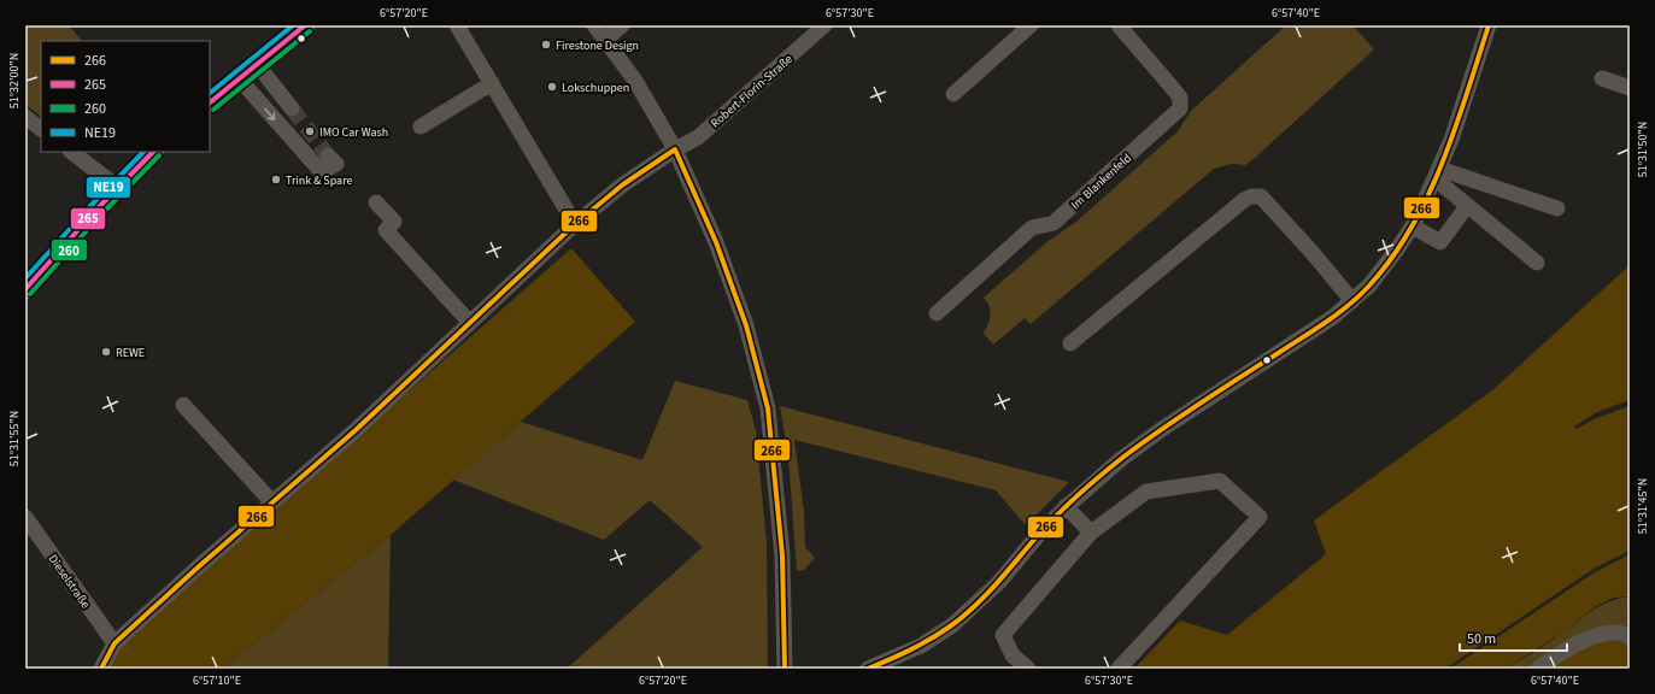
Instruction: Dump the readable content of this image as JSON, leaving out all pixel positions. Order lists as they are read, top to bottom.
{
  "streets": {
    "street": ["Robert-Florin-Straße", "Im Blankenfeld", "Dieselstraße"]
  },
  "crossings": [
    ["Robert-Florin-Straße", "Dieselstraße"]
  ],
  "places": [
    "Firestone Design",
    "Lokschuppen",
    "IMO Car Wash",
    "Trink & Spare",
    "REWE"
  ],
  "lines": [
    "transit line 266",
    "transit line 265",
    "transit line NE19",
    "transit line 260"
  ],
  "legend": [
    "266",
    "265",
    "260",
    "NE19"
  ],
  "scale_bar": "50 m",
  "coordinates": [
    "6°57'20\"E",
    "6°57'30\"E",
    "6°57'40\"E",
    "51°32'00\"N",
    "51°31'50\"N",
    "51°31'55\"N",
    "51°31'45\"N",
    "6°57'10\"E"
  ]
}
